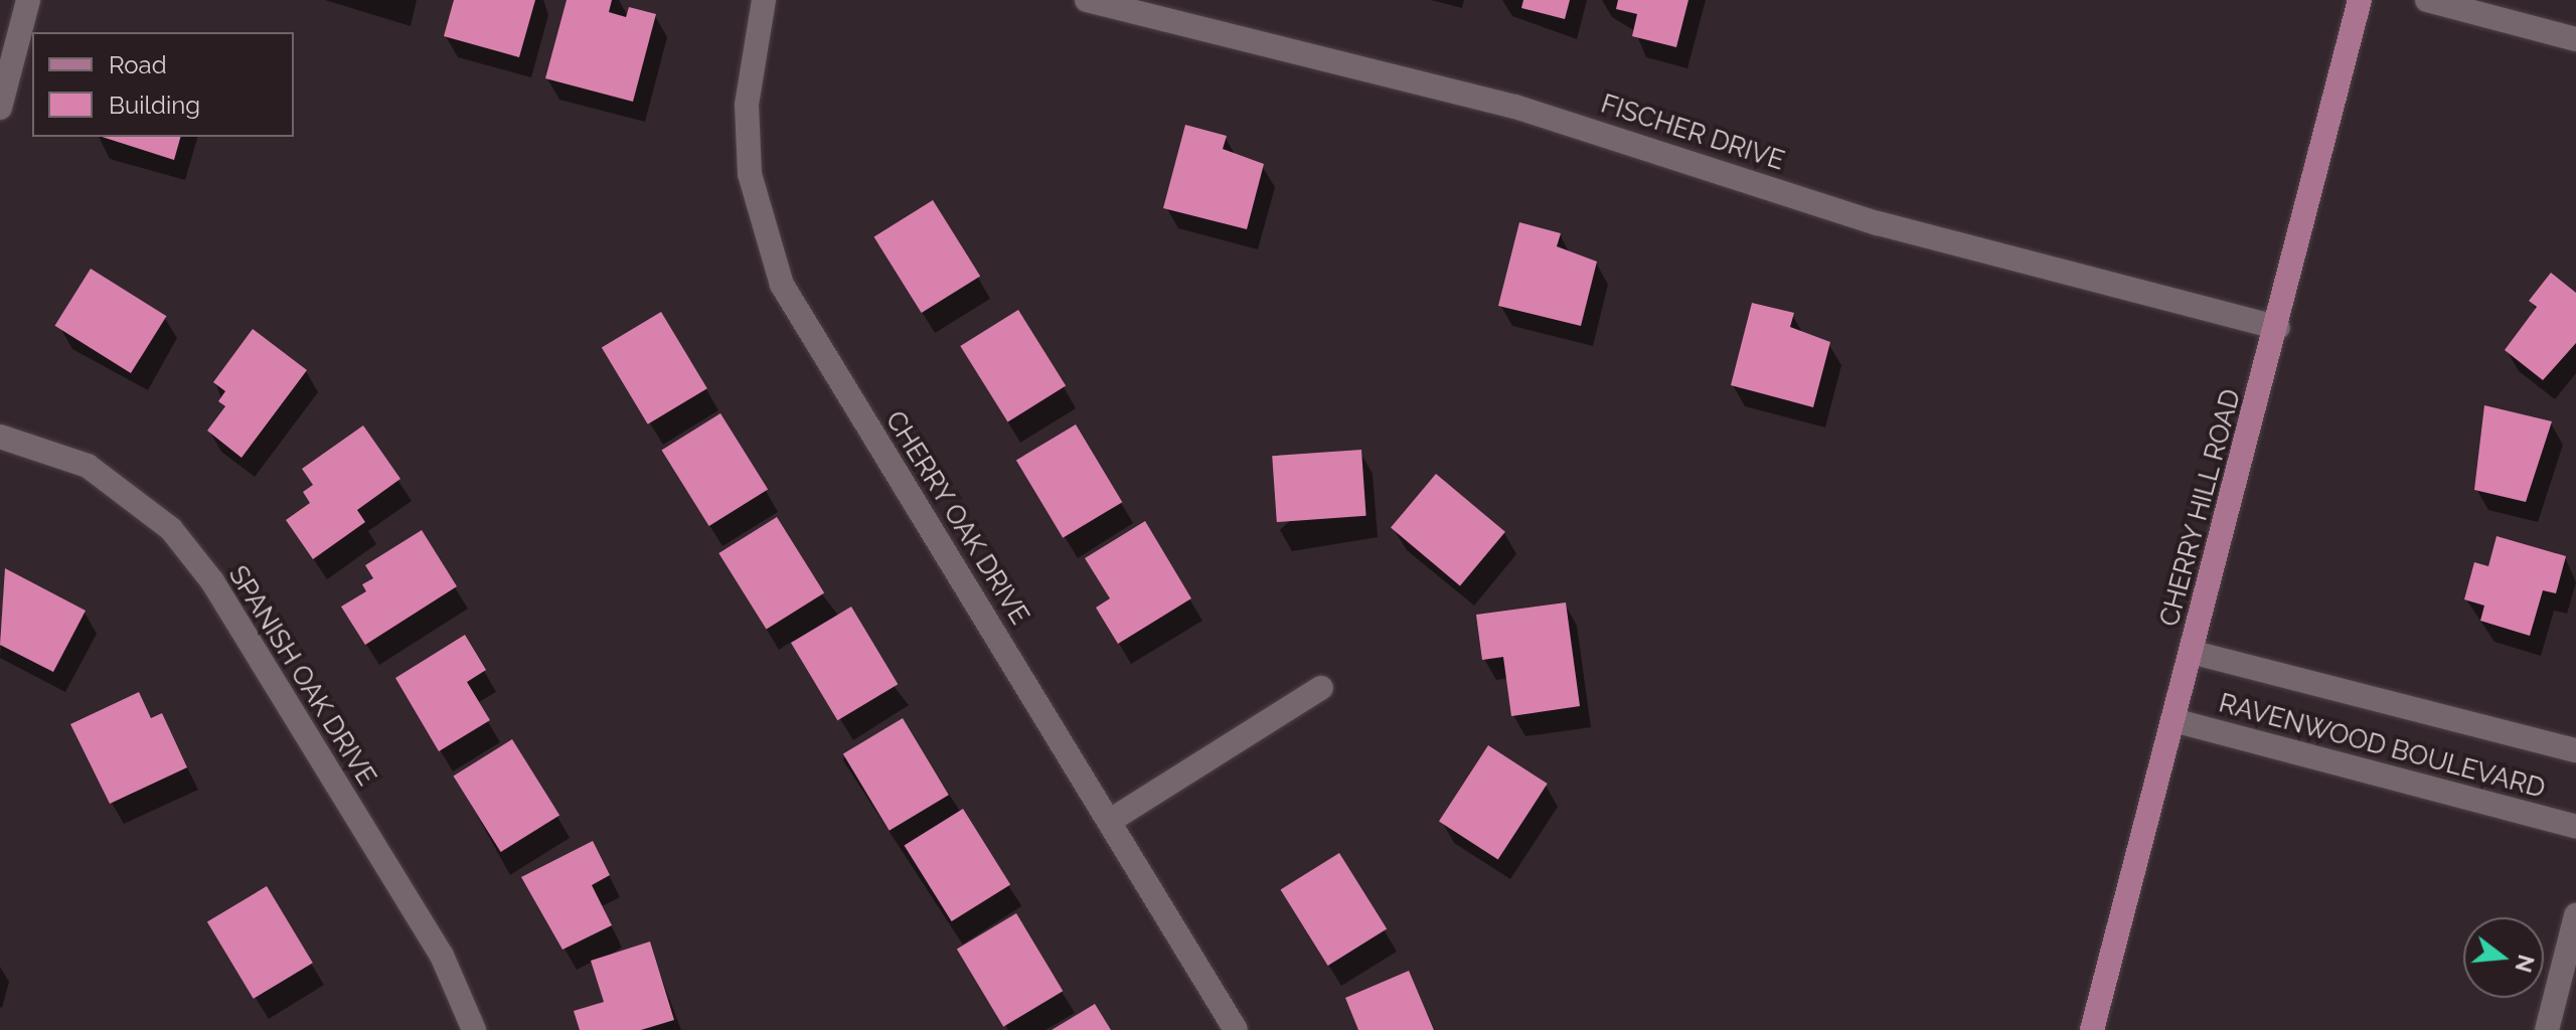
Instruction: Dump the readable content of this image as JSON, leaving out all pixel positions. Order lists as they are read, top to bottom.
{
  "streets": {
    "main road": ["CHERRY HILL ROAD"],
    "street": [
      "FISCHER DRIVE",
      "CHERRY OAK DRIVE",
      "SPANISH OAK DRIVE",
      "RAVENWOOD BOULEVARD"
    ]
  },
  "crossings": [
    ["FISCHER DRIVE", "CHERRY HILL ROAD"],
    ["CHERRY HILL ROAD", "RAVENWOOD BOULEVARD"]
  ],
  "legend": ["Road", "Building"],
  "north": "right"
}
